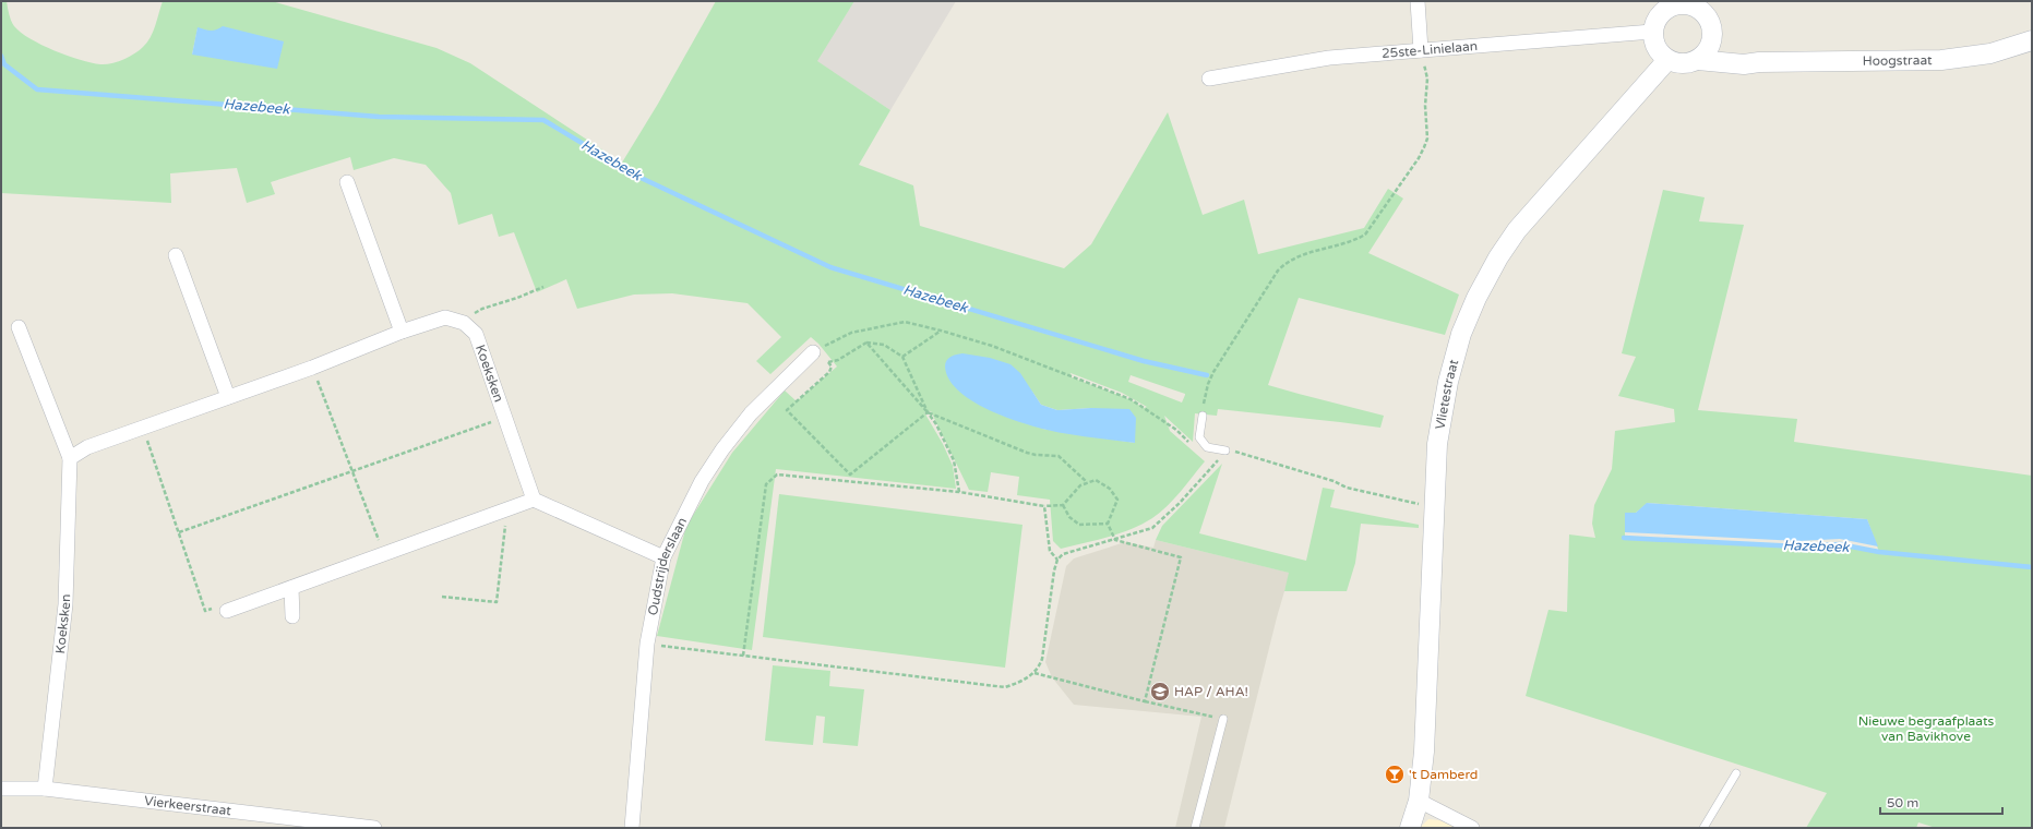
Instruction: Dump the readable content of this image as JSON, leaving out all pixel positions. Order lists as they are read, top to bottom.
{
  "streets": {
    "street": [
      "25ste-Linielaan",
      "Hoogstraat",
      "Koeksken",
      "Vlietestraat",
      "Oudstrijderslaan",
      "Vierkeerstraat"
    ]
  },
  "crossings": [
    ["25ste-Linielaan", "Hoogstraat"],
    ["25ste-Linielaan", "Vlietestraat"],
    ["Hoogstraat", "Vlietestraat"],
    ["Koeksken", "Vierkeerstraat"]
  ],
  "water": ["Hazebeek"],
  "parks": ["Nieuwe begraafplaats van Bavikhove"],
  "places": {
    "school or university": ["HAP / AHA!"],
    "bar": ["'t Damberd"]
  },
  "scale_bar": "50 m"
}
